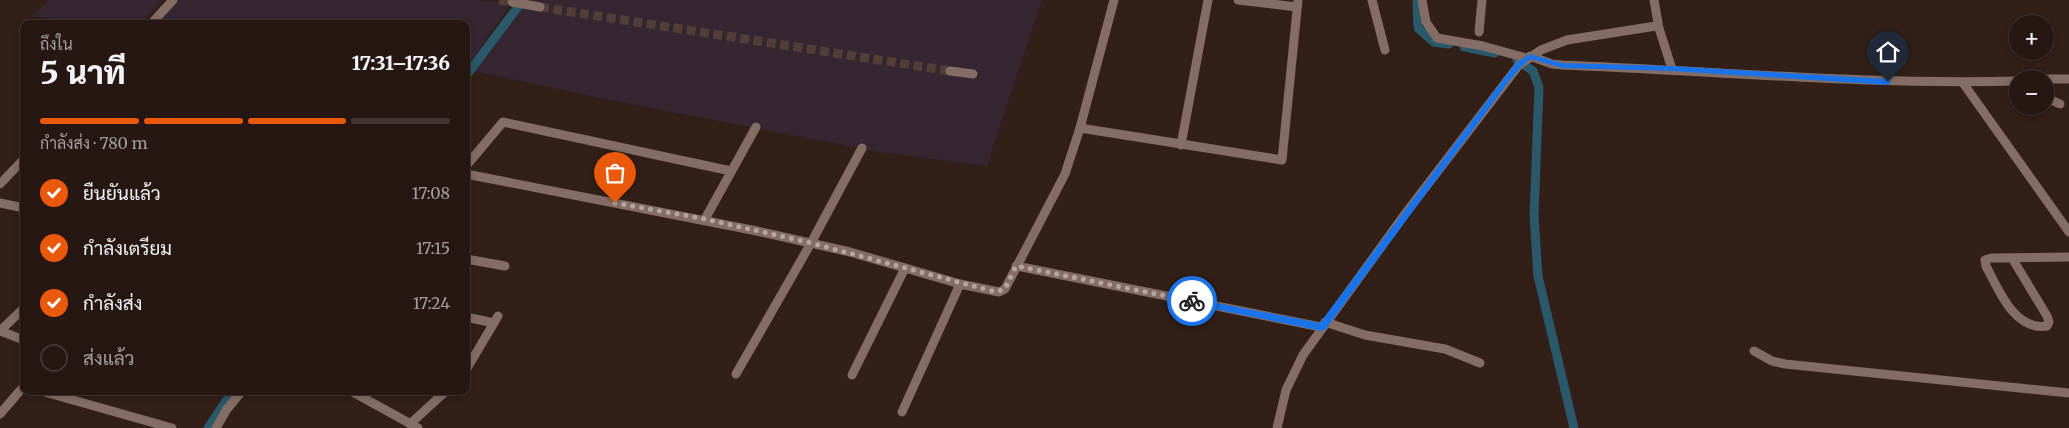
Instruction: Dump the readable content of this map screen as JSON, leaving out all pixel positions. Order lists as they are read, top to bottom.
{
  "page": {
    "map_buttons": ["+", "−"],
    "heading": ["5 นาที", "ถึงใน", "17:31–17:36"],
    "bar": "กำลังส่ง · 780 m",
    "list": [
      ["ยืนยันแล้ว", "17:08"],
      ["กำลังเตรียม", "17:15"],
      ["กำลังส่ง", "17:24"],
      "ส่งแล้ว"
    ]
  }
}
